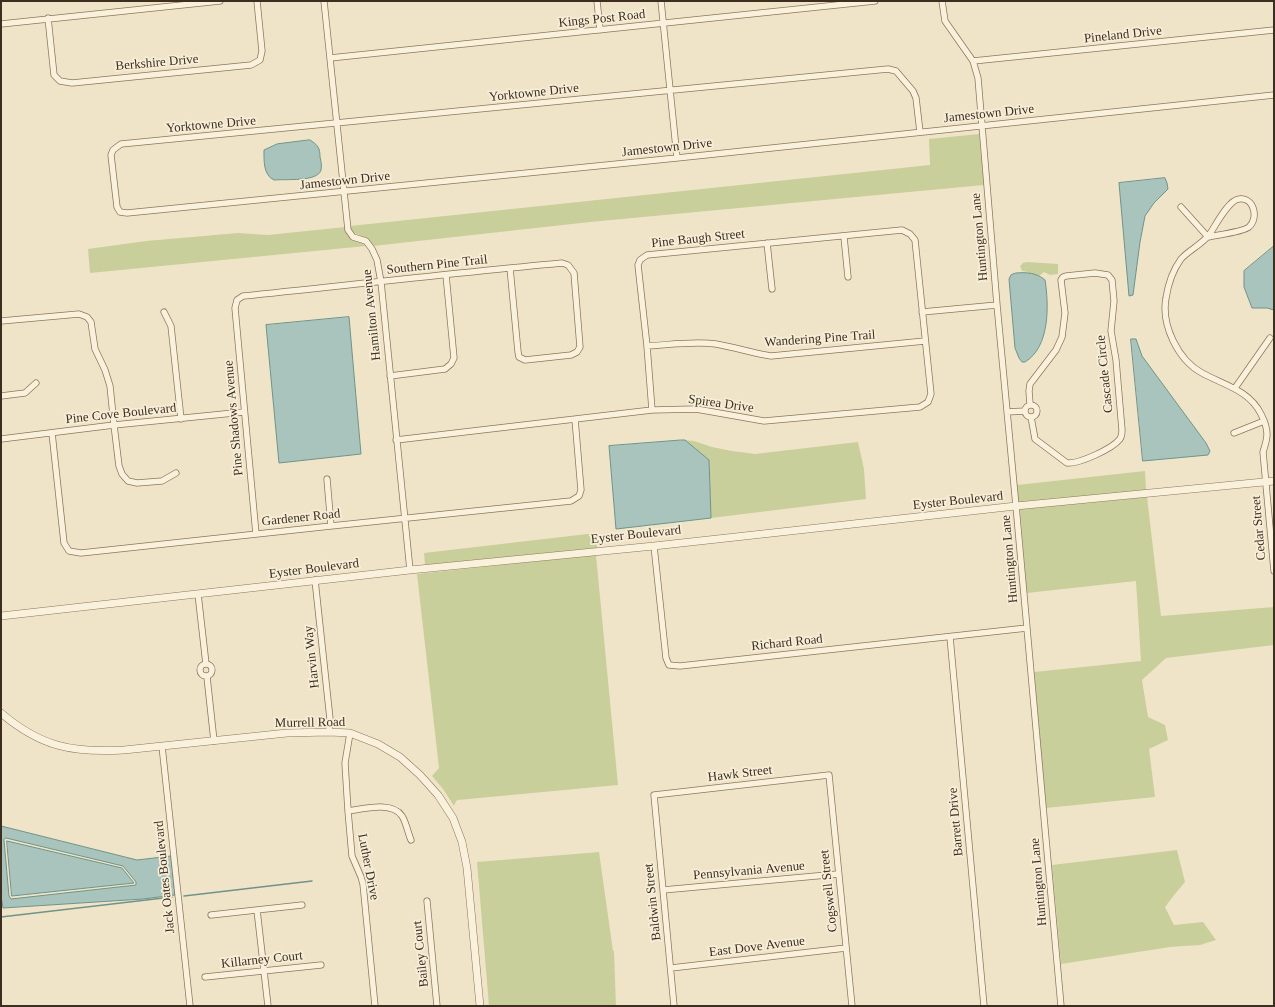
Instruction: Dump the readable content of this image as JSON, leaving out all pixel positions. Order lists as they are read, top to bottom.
{
  "streets": {
    "street": [
      "Kings Post Road",
      "Pineland Drive",
      "Berkshire Drive",
      "Yorktowne Drive",
      "Jamestown Drive",
      "Huntington Lane",
      "Pine Baugh Street",
      "Southern Pine Trail",
      "Hamilton Avenue",
      "Wandering Pine Trail",
      "Cascade Circle",
      "Spirea Drive",
      "Pine Cove Boulevard",
      "Pine Shadows Avenue",
      "Eyster Boulevard",
      "Gardener Road",
      "Cedar Street",
      "Richard Road",
      "Harvin Way",
      "Murrell Road",
      "Hawk Street",
      "Barrett Drive",
      "Luther Drive",
      "Pennsylvania Avenue",
      "Jack Oates Boulevard",
      "Cogswell Street",
      "Baldwin Street",
      "East Dove Avenue",
      "Bailey Court",
      "Killarney Court"
    ]
  },
  "crossings": [
    ["Kings Post Road", "Hamilton Avenue"],
    ["Pineland Drive", "Huntington Lane"],
    ["Yorktowne Drive", "Jamestown Drive"],
    ["Yorktowne Drive", "Hamilton Avenue"],
    ["Jamestown Drive", "Huntington Lane"],
    ["Jamestown Drive", "Hamilton Avenue"],
    ["Huntington Lane", "Eyster Boulevard"],
    ["Huntington Lane", "Richard Road"],
    ["Pine Baugh Street", "Wandering Pine Trail"],
    ["Pine Baugh Street", "Spirea Drive"],
    ["Southern Pine Trail", "Hamilton Avenue"],
    ["Southern Pine Trail", "Pine Shadows Avenue"],
    ["Hamilton Avenue", "Spirea Drive"],
    ["Hamilton Avenue", "Eyster Boulevard"],
    ["Hamilton Avenue", "Gardener Road"],
    ["Wandering Pine Trail", "Spirea Drive"],
    ["Spirea Drive", "Gardener Road"],
    ["Pine Cove Boulevard", "Pine Shadows Avenue"],
    ["Pine Cove Boulevard", "Gardener Road"],
    ["Pine Shadows Avenue", "Gardener Road"],
    ["Eyster Boulevard", "Cedar Street"],
    ["Eyster Boulevard", "Richard Road"],
    ["Eyster Boulevard", "Harvin Way"],
    ["Richard Road", "Barrett Drive"],
    ["Harvin Way", "Murrell Road"],
    ["Murrell Road", "Luther Drive"],
    ["Murrell Road", "Jack Oates Boulevard"],
    ["Hawk Street", "Cogswell Street"],
    ["Hawk Street", "Baldwin Street"],
    ["Pennsylvania Avenue", "Cogswell Street"],
    ["Pennsylvania Avenue", "Baldwin Street"],
    ["Cogswell Street", "East Dove Avenue"],
    ["Baldwin Street", "East Dove Avenue"]
  ]
}
